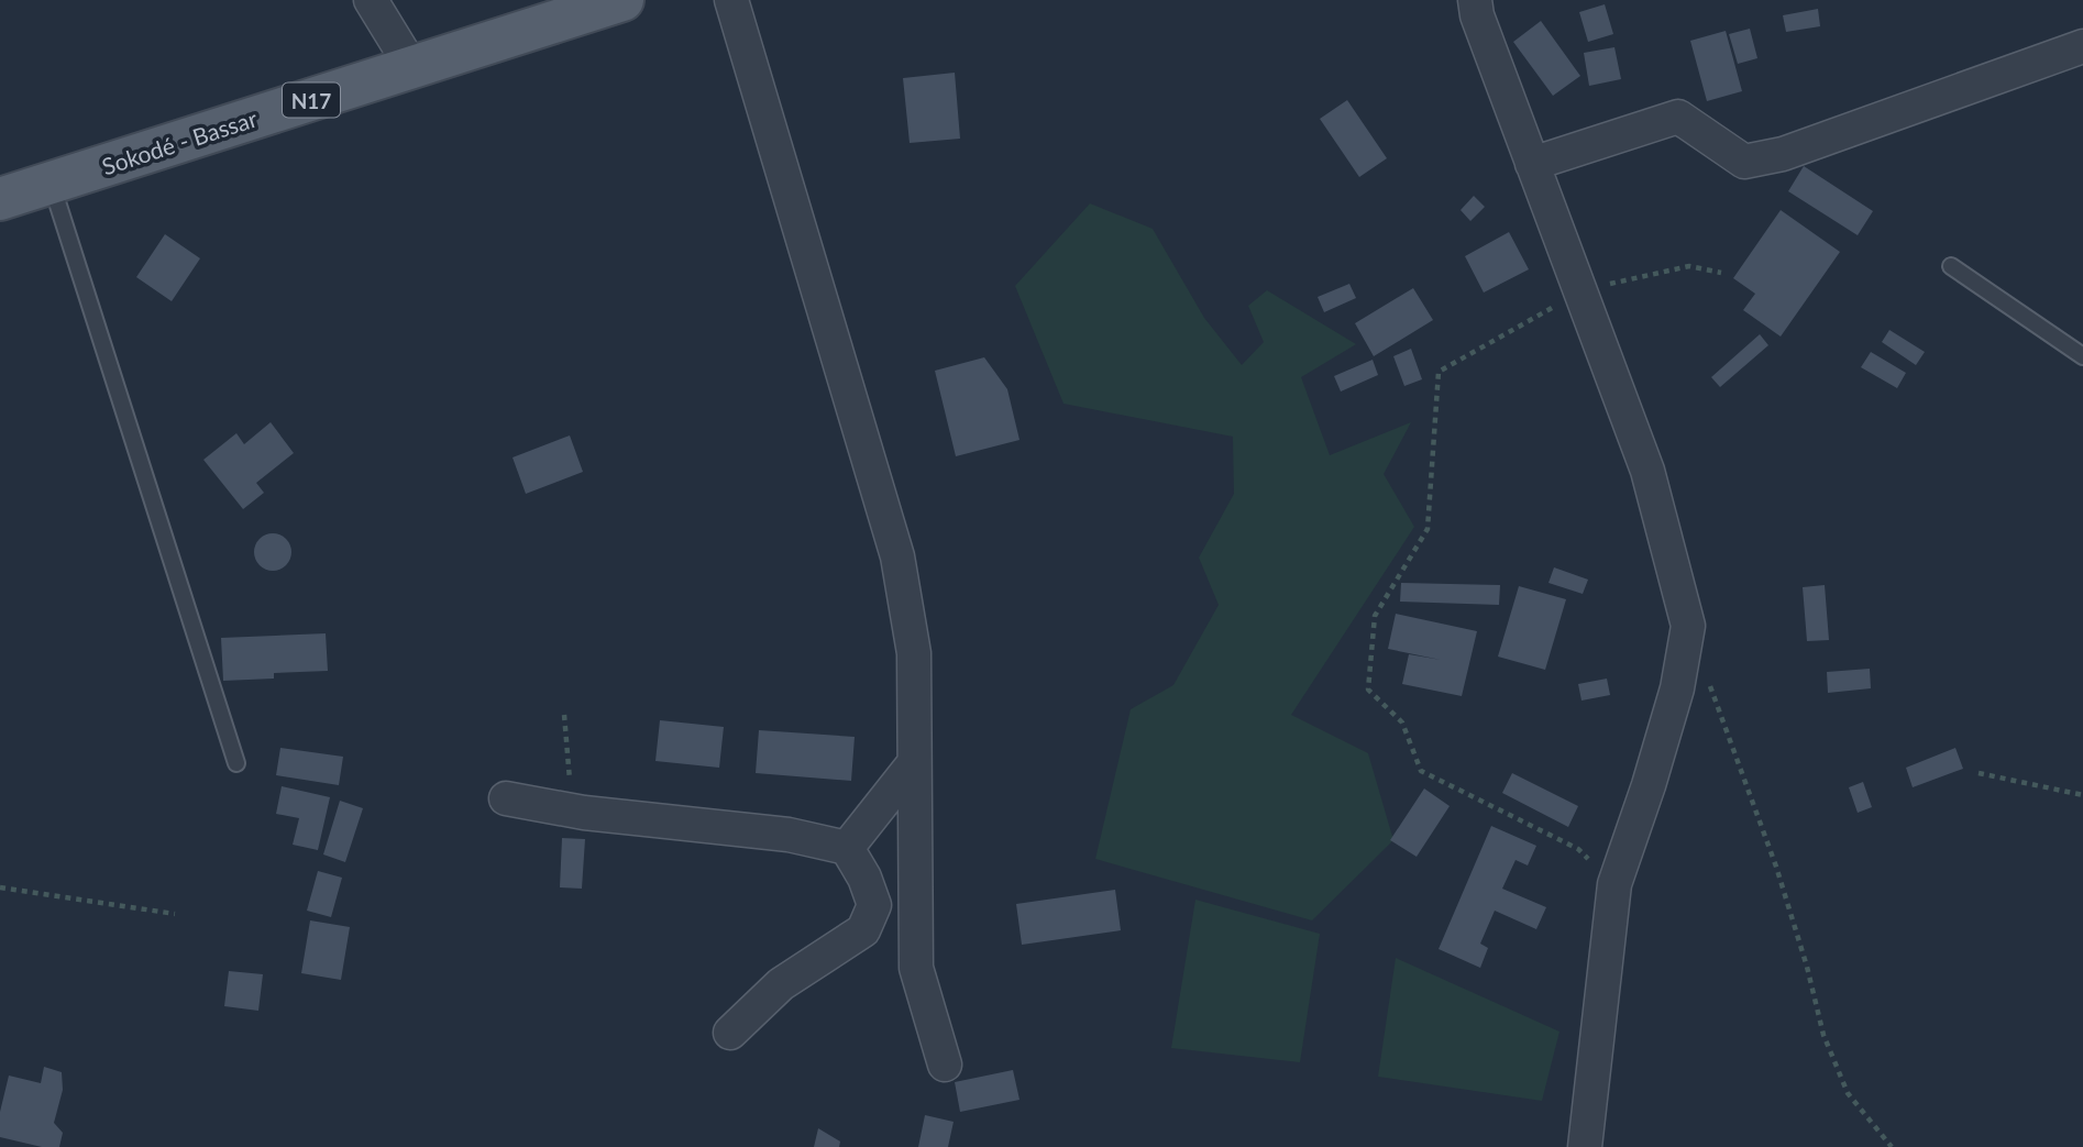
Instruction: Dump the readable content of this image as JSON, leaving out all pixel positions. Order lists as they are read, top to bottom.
{
  "streets": {
    "main road": ["N17", "Sokodé - Bassar"]
  }
}
